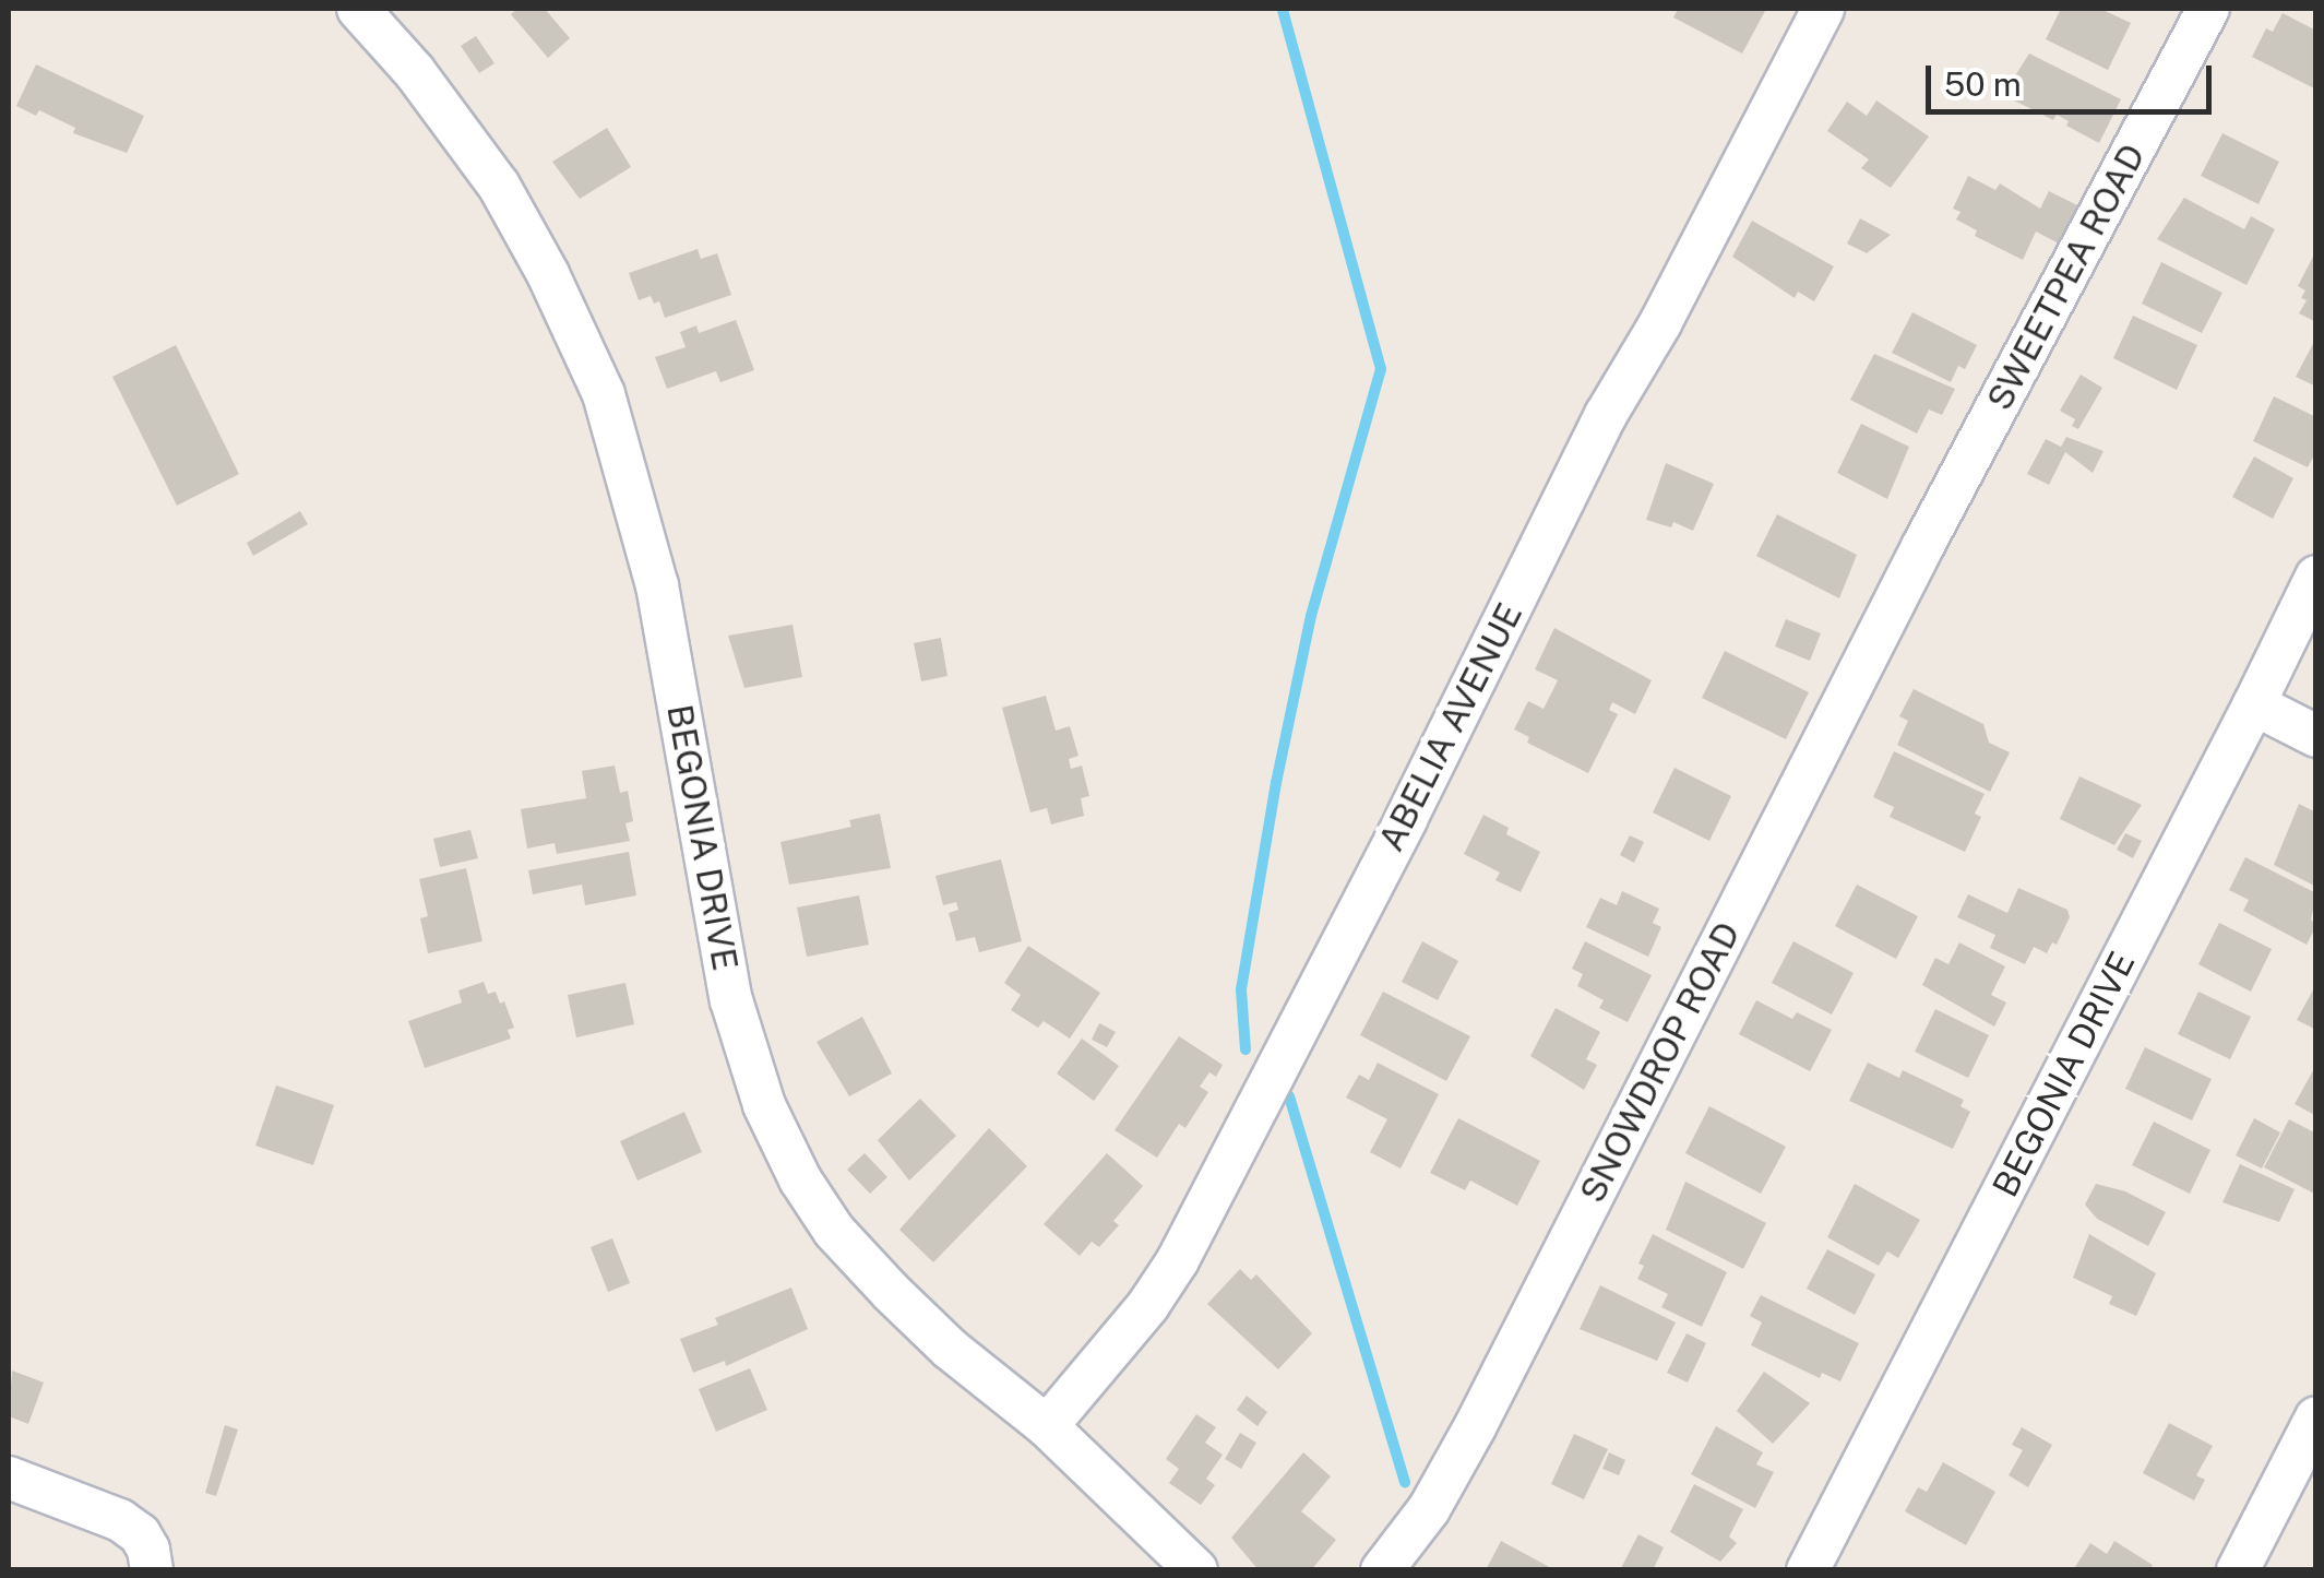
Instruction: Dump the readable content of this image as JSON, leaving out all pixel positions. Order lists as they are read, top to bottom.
{
  "streets": {
    "street": [
      "SWEETPEA ROAD",
      "ABELIA AVENUE",
      "BEGONIA DRIVE",
      "SNOWDROP ROAD"
    ]
  },
  "crossings": [
    ["SWEETPEA ROAD", "SNOWDROP ROAD"],
    ["ABELIA AVENUE", "BEGONIA DRIVE"]
  ],
  "scale_bar": "50 m"
}
